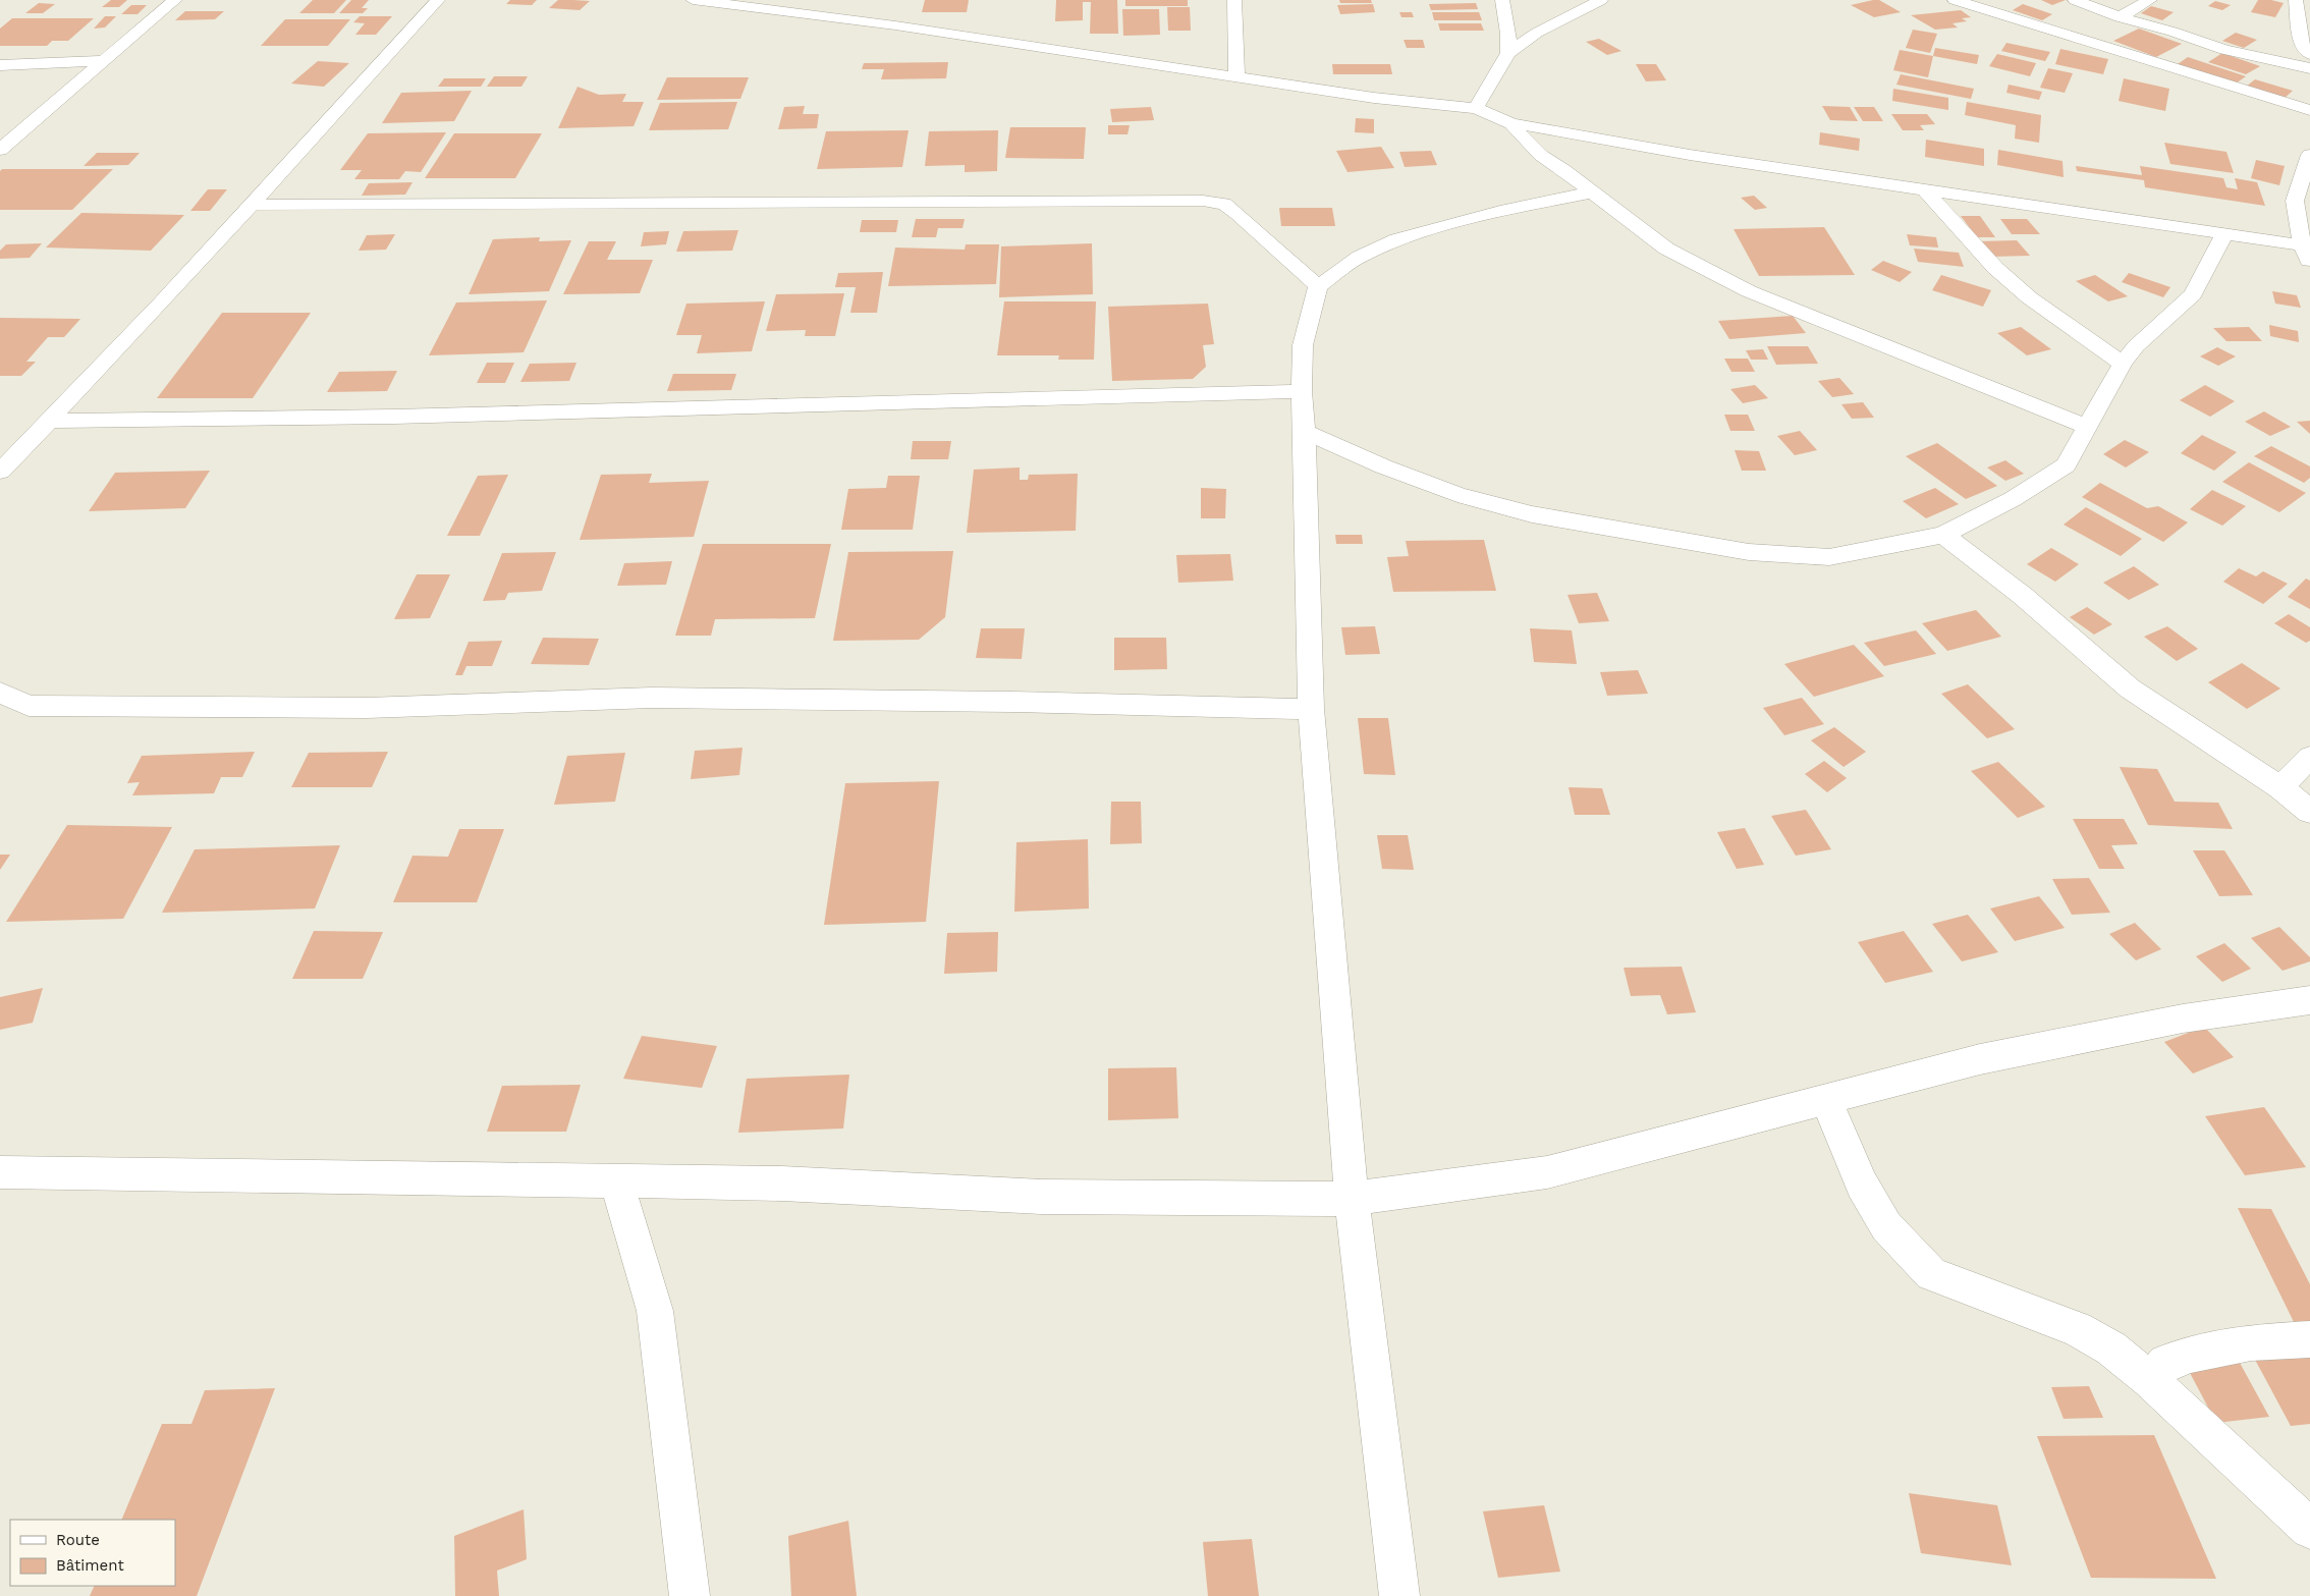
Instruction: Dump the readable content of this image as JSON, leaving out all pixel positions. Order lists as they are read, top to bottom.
{
  "legend": ["Route", "Bâtiment"]
}
